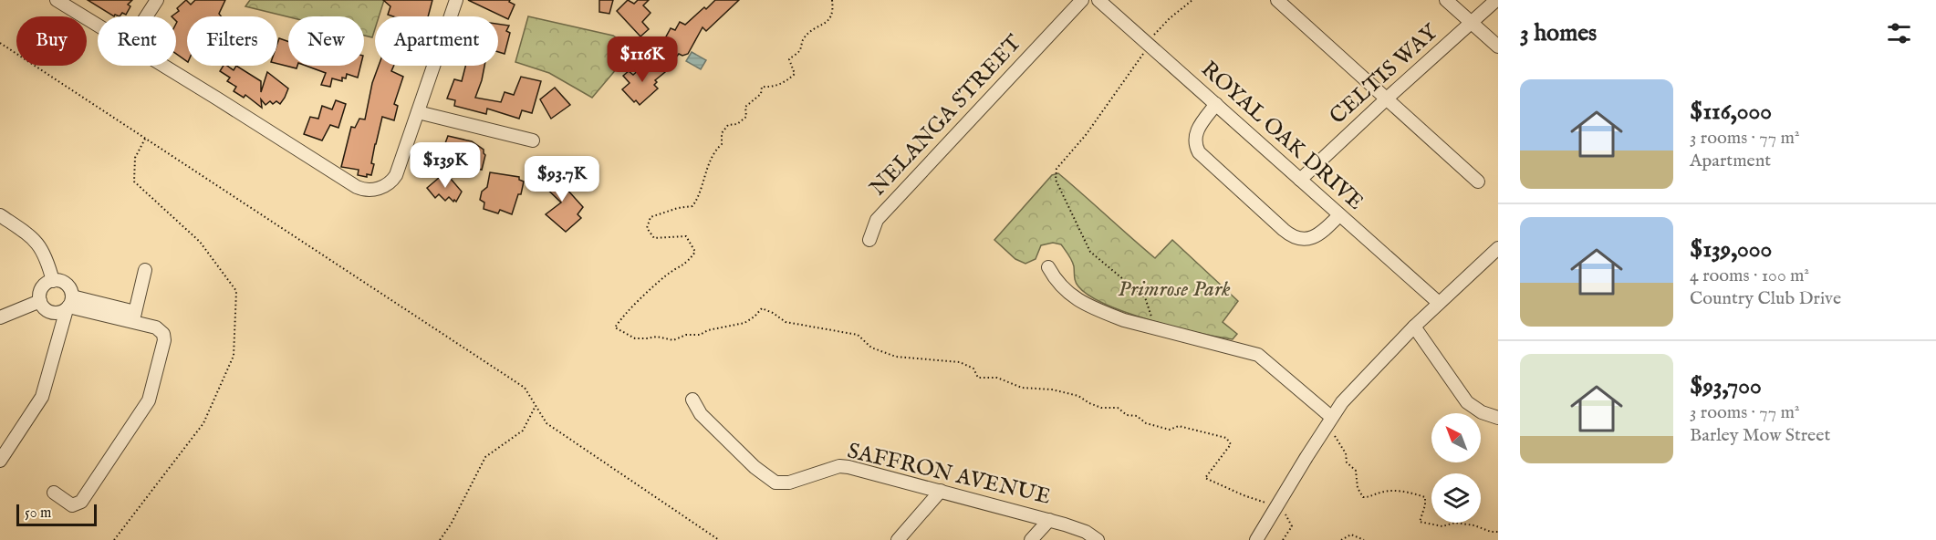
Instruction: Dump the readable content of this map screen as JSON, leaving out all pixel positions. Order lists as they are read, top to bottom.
{
  "streets": {
    "street": [
      "CELTIS WAY",
      "NELANGA STREET",
      "ROYAL OAK DRIVE",
      "SAFFRON AVENUE"
    ]
  },
  "crossings": [
    ["CELTIS WAY", "ROYAL OAK DRIVE"]
  ],
  "parks": ["Primrose Park"],
  "scale_bar": "50 m",
  "north": "top left",
  "page": {
    "heading": "3 homes",
    "chip": [
      "Buy",
      "Rent",
      "Filters",
      "New",
      "Apartment"
    ],
    "price": ["$116K", "$139K", "$93.7K"],
    "list": [
      {
        "name": "$116,000",
        "note": "3 rooms · 77 m² · Apartment"
      },
      {
        "name": "$139,000",
        "note": "4 rooms · 100 m² · Country Club Drive"
      },
      {
        "name": "$93,700",
        "note": "3 rooms · 77 m² · Barley Mow Street"
      }
    ],
    "scale": "50 m"
  }
}
